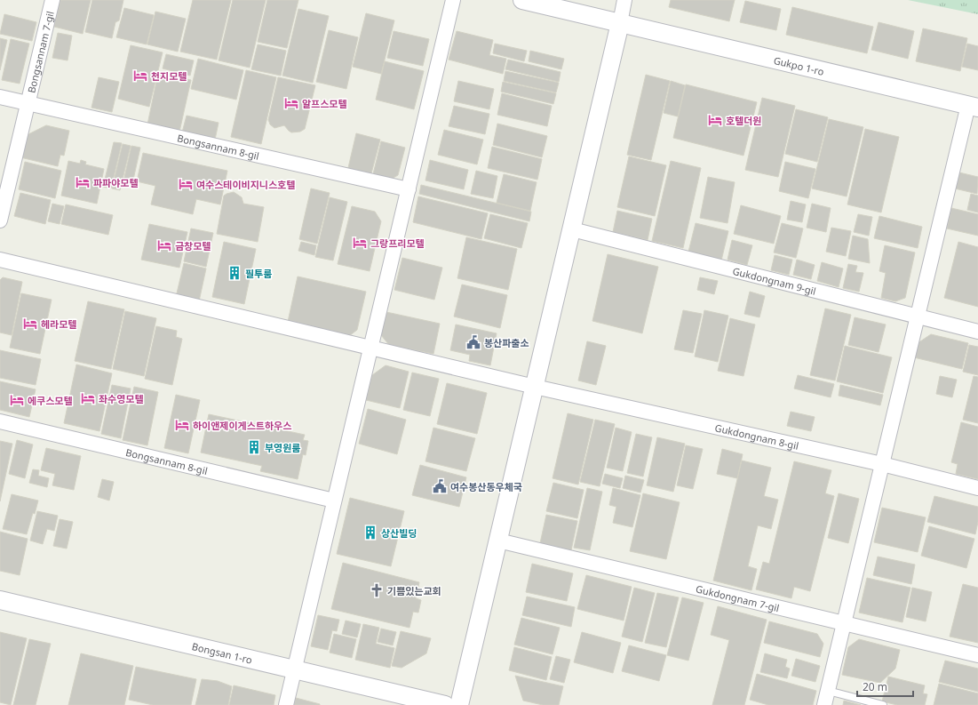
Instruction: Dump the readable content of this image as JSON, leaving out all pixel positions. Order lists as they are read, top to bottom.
{
  "streets": {
    "street": [
      "Bongsannam 7-gil",
      "Gukpo 1-ro",
      "Bongsannam 8-gil",
      "Gukdongnam 9-gil",
      "Gukdongnam 8-gil",
      "Gukdongnam 7-gil",
      "Bongsan 1-ro"
    ]
  },
  "crossings": [
    ["Bongsannam 7-gil", "Bongsannam 8-gil"]
  ],
  "places": {
    "hotel": [
      "천지모텔",
      "알프스모텔",
      "호텔더원",
      "파파야모텔",
      "여수스테이비지니스호텔",
      "그랑프리모텔",
      "금창모텔",
      "헤라모텔",
      "좌수영모텔",
      "에쿠스모텔",
      "하이앤제이게스트하우스"
    ],
    "building": ["필투룸", "부영원룸", "상산빌딩"],
    "public building": ["봉산파출소", "여수봉산동우체국"],
    "church": ["기쁨있는교회"]
  },
  "scale_bar": "20 m"
}
